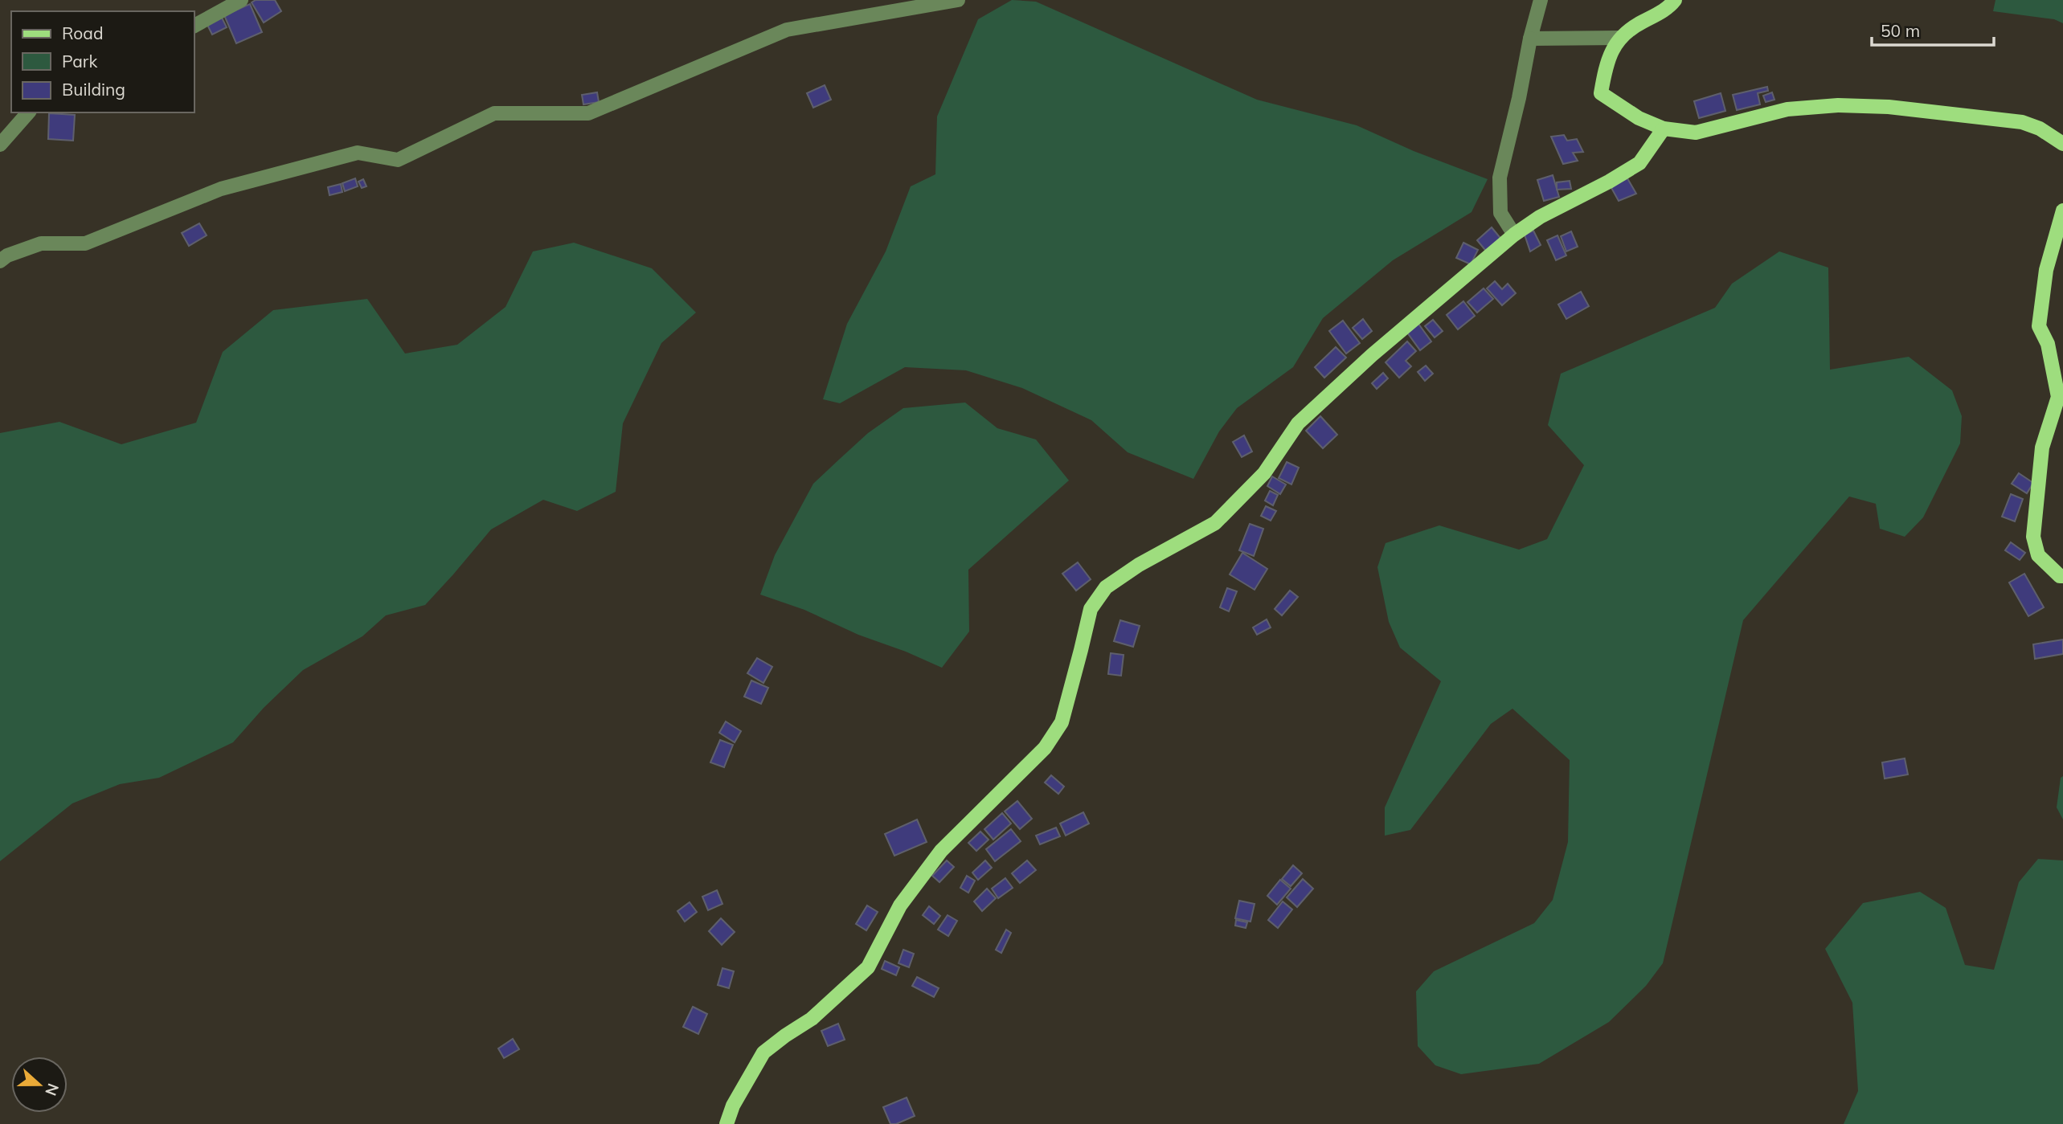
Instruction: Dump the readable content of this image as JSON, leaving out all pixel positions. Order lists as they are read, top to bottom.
{
  "legend": ["Road", "Park", "Building"],
  "scale_bar": "50 m",
  "north": "right"
}
